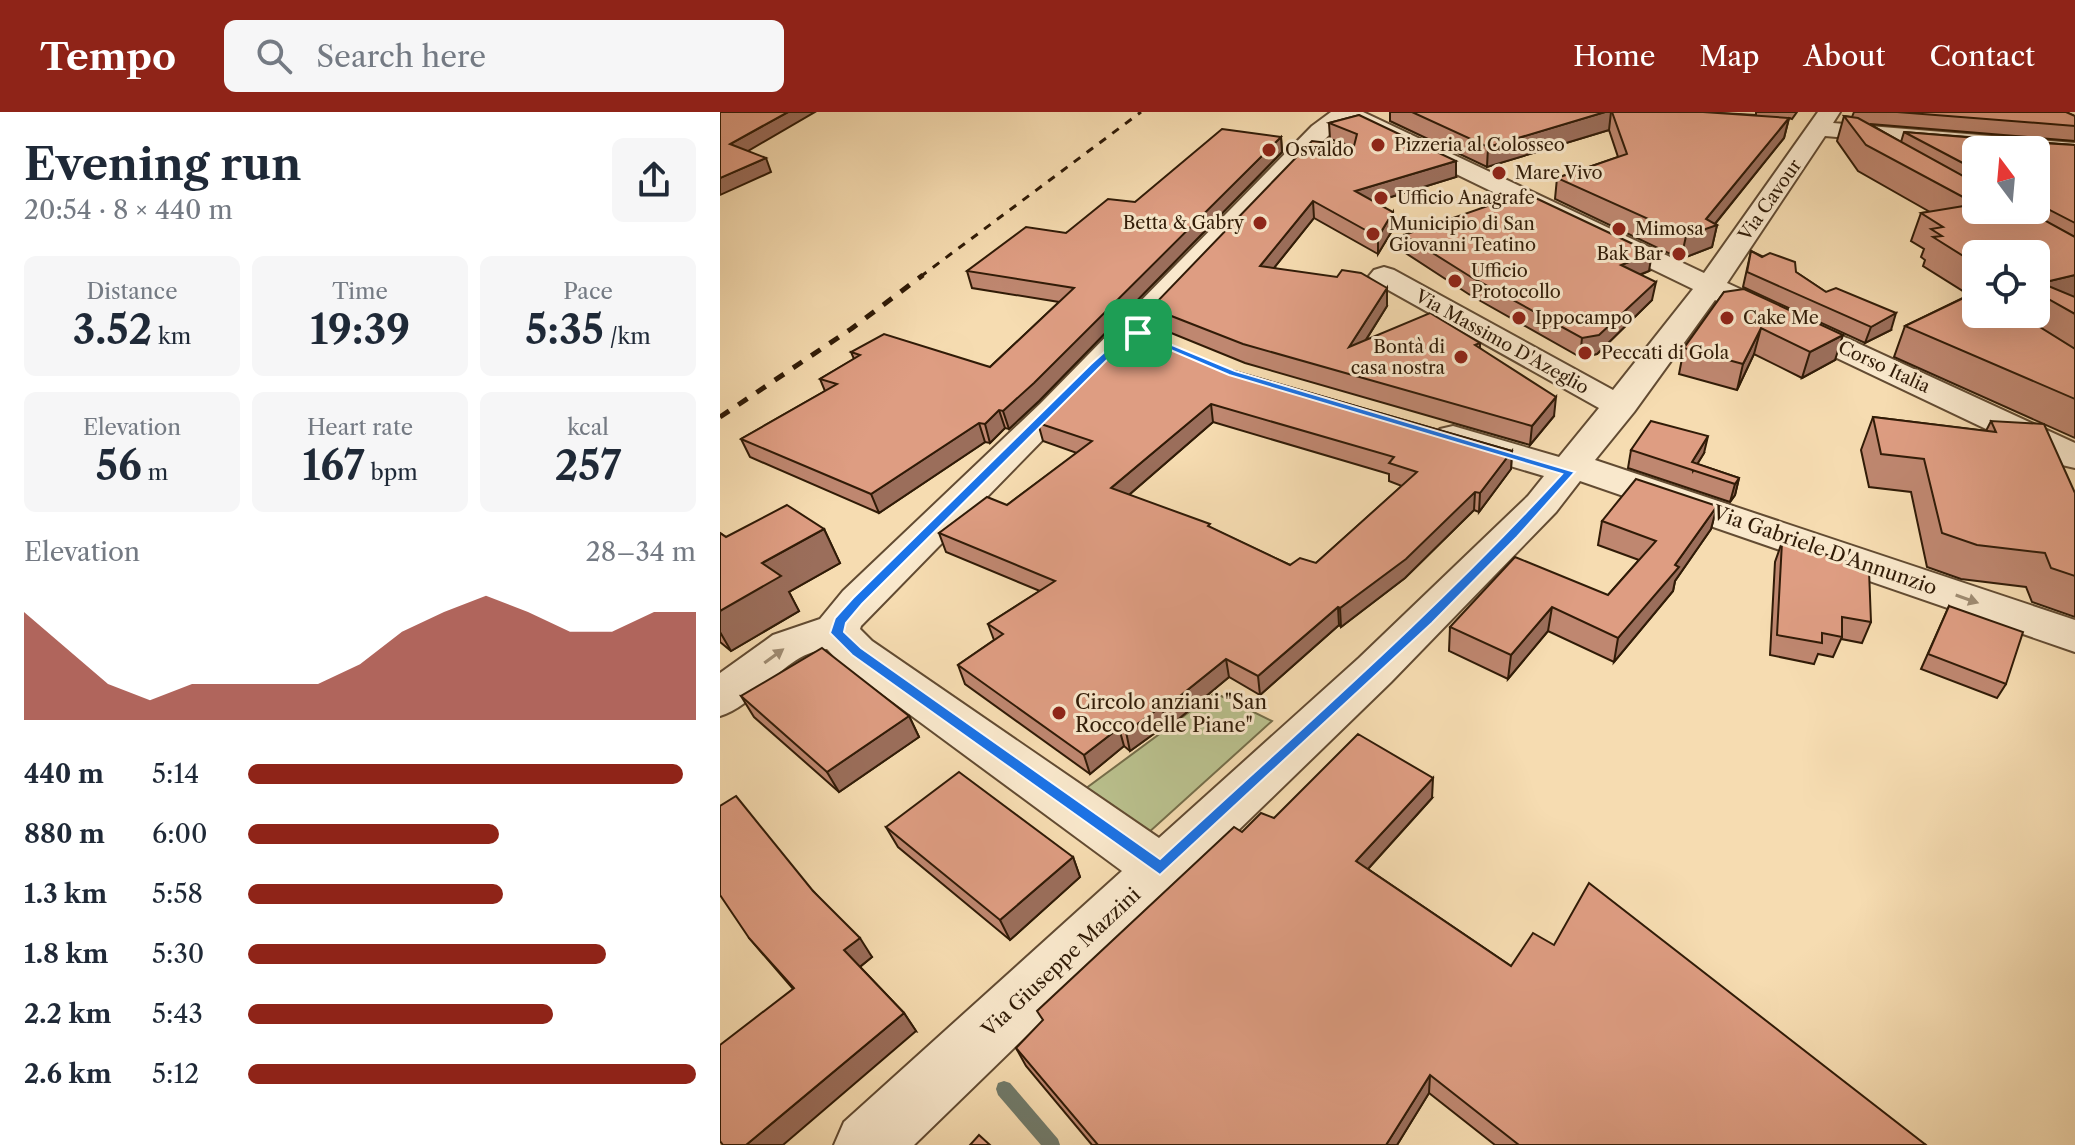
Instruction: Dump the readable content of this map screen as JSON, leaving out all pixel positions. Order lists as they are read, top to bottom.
{
  "streets": {
    "street": [
      "Via Cavour",
      "Via Massimo D'Azeglio",
      "Corso Italia",
      "Via Gabriele D'Annunzio",
      "Via Giuseppe Mazzini"
    ]
  },
  "crossings": [
    ["Via Cavour", "Corso Italia"],
    ["Via Cavour", "Via Giuseppe Mazzini"],
    ["Via Massimo D'Azeglio", "Via Giuseppe Mazzini"],
    ["Corso Italia", "Via Giuseppe Mazzini"],
    ["Via Gabriele D'Annunzio", "Via Giuseppe Mazzini"]
  ],
  "one_way": ["Via Gabriele D'Annunzio"],
  "places": [
    "Pizzeria al Colosseo",
    "Osvaldo",
    "Mare Vivo",
    "Ufficio Anagrafe",
    "Betta & Gabry",
    "Mimosa",
    "Municipio di San Giovanni Teatino",
    "Bak Bar",
    "Ufficio Protocollo",
    "Ippocampo",
    "Cake Me",
    "Peccati di Gola",
    "Bontà di casa nostra",
    "Circolo anziani \"San Rocco delle Piane\""
  ],
  "north": "top",
  "page": {
    "header": "Tempo",
    "search": "Search here",
    "nav": [
      "Home",
      "Map",
      "About",
      "Contact"
    ],
    "heading": ["Evening run", "20:54 · 8 × 440 m"],
    "stats": [
      ["Distance", "3.52 km"],
      ["Time", "19:39"],
      ["Pace", "5:35 /km"],
      ["Elevation", "56 m"],
      ["Heart rate", "167 bpm"],
      ["kcal", "257"]
    ],
    "chart": ["Elevation", "28–34 m"],
    "list": [
      {
        "name": "440 m",
        "note": "5:14"
      },
      {
        "name": "880 m",
        "note": "6:00"
      },
      {
        "name": "1.3 km",
        "note": "5:58"
      },
      {
        "name": "1.8 km",
        "note": "5:30"
      },
      {
        "name": "2.2 km",
        "note": "5:43"
      },
      {
        "name": "2.6 km",
        "note": "5:12"
      }
    ]
  }
}
